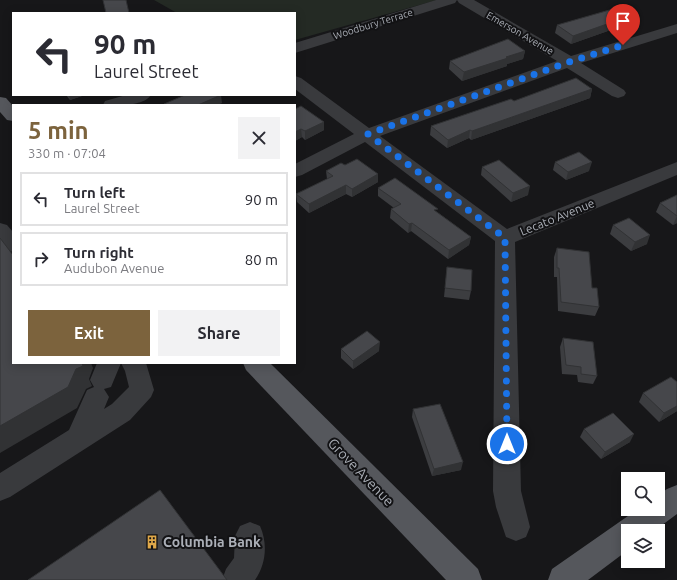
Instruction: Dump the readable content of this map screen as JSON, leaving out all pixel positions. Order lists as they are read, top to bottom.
{
  "streets": {
    "main road": ["Grove Avenue"],
    "street": ["Woodbury Terrace", "Emerson Avenue", "Lecato Avenue"]
  },
  "places": {
    "building": ["Columbia Bank"]
  },
  "page": {
    "turn": ["90 m", "Laurel Street"],
    "heading": ["5 min", "330 m · 07:04"],
    "list": [
      {
        "name": "Turn left",
        "note": "Laurel Street",
        "value": "90 m"
      },
      {
        "name": "Turn right",
        "note": "Audubon Avenue",
        "value": "80 m"
      }
    ],
    "buttons": ["Exit", "Share"]
  }
}
